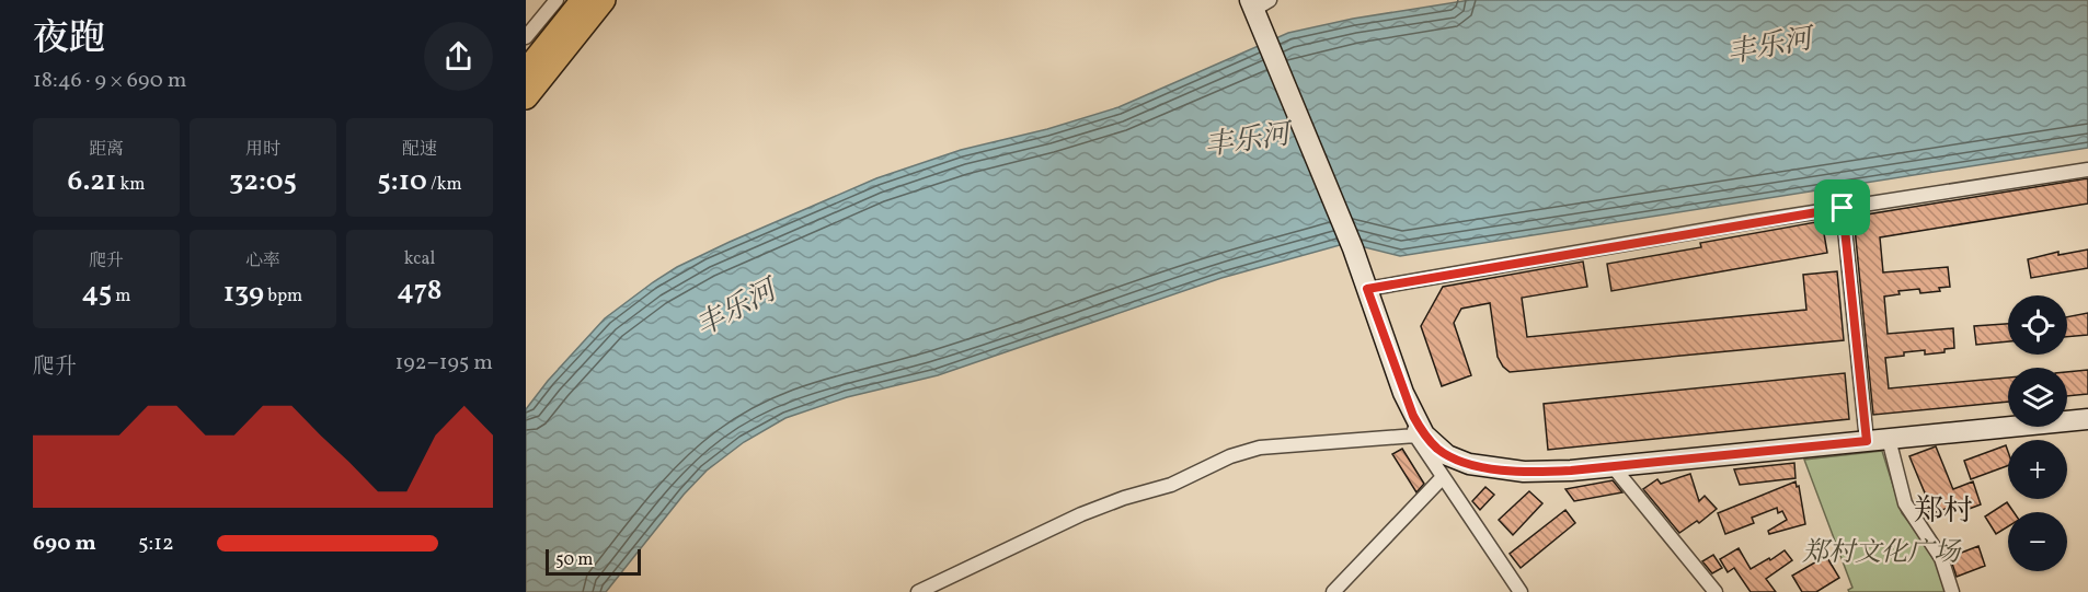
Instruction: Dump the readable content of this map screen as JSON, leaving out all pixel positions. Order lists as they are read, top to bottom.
{
  "districts": ["郑村"],
  "water": ["丰乐河"],
  "parks": ["郑村文化广场"],
  "scale_bar": "50 m",
  "page": {
    "heading": ["夜跑", "18:46 · 9 × 690 m"],
    "stats": [
      ["距离", "6.21 km"],
      ["用时", "32:05"],
      ["配速", "5:10 /km"],
      ["爬升", "45 m"],
      ["心率", "139 bpm"],
      ["kcal", "478"]
    ],
    "map_buttons": ["+", "−"],
    "chart": ["爬升", "192–195 m"],
    "list": [
      {
        "name": "690 m",
        "note": "5:12"
      }
    ],
    "scale": "50 m"
  }
}
